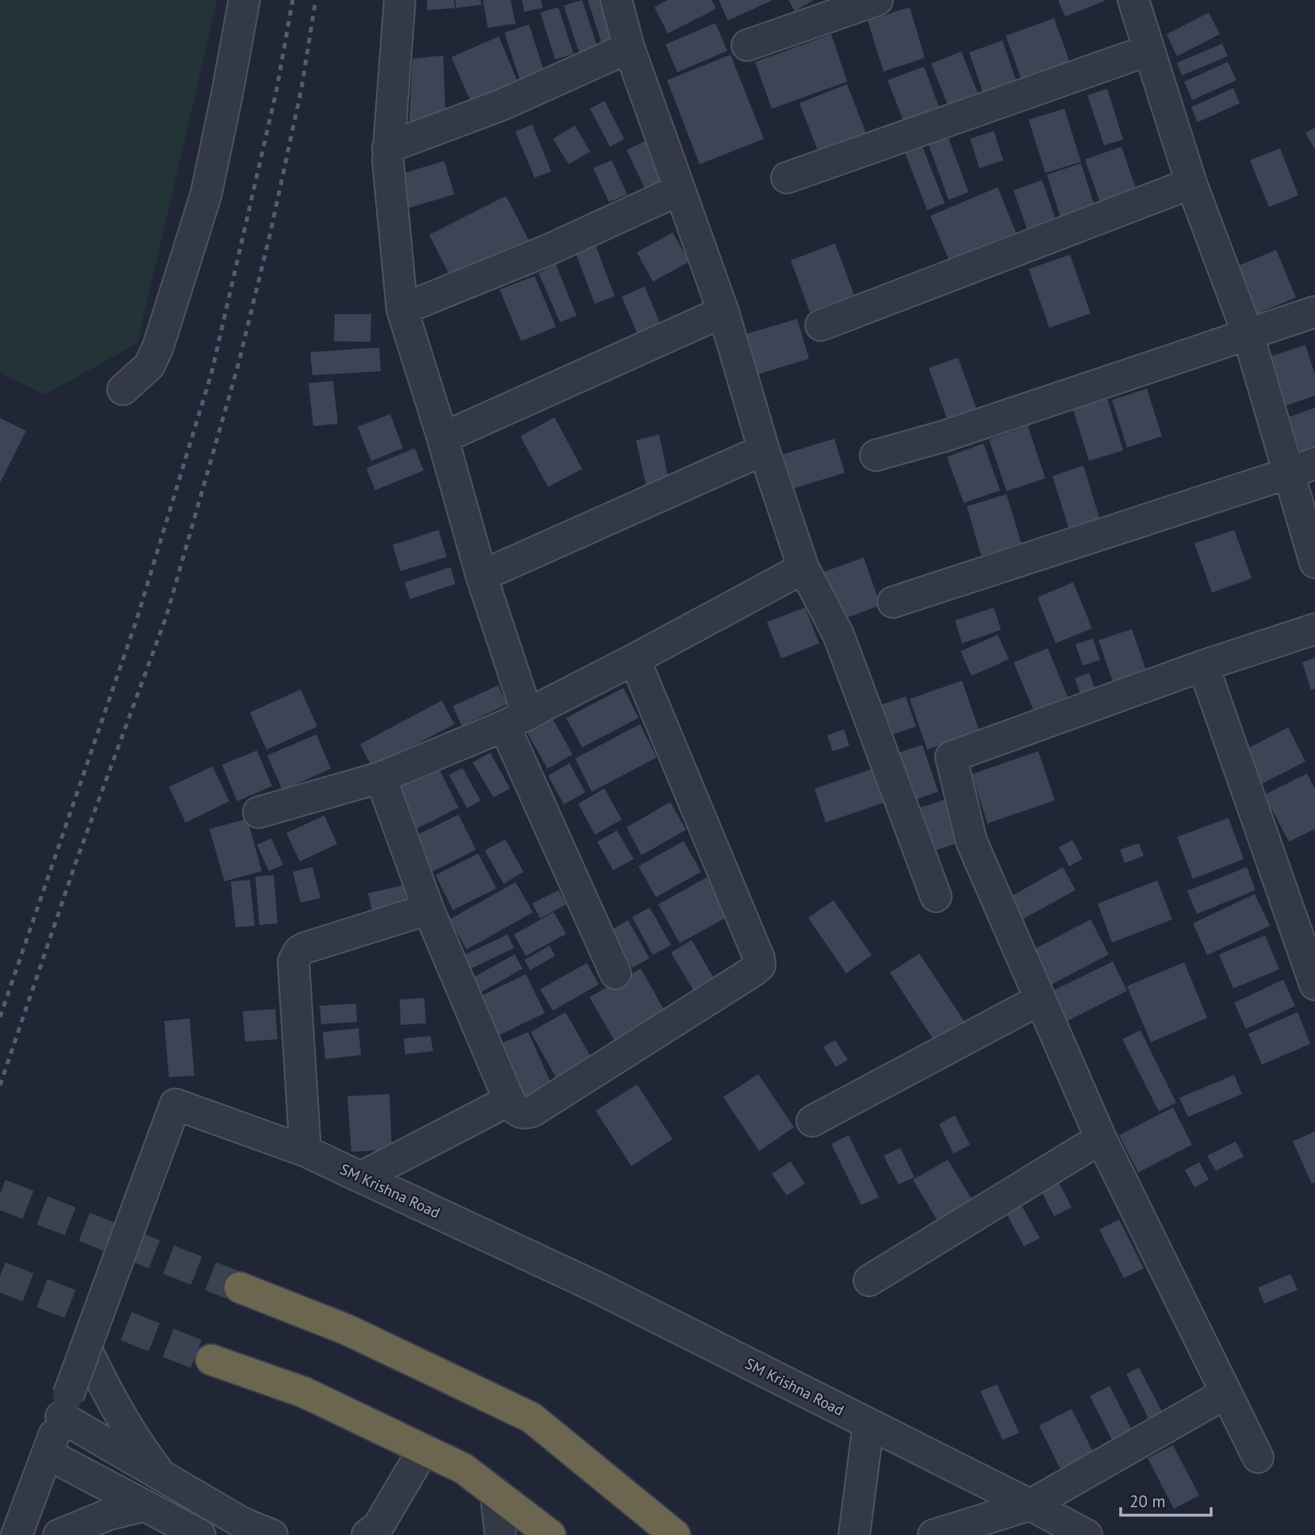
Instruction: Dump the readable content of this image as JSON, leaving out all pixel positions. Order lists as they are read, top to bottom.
{
  "streets": {
    "street": ["SM Krishna Road"]
  },
  "scale_bar": "20 m"
}
